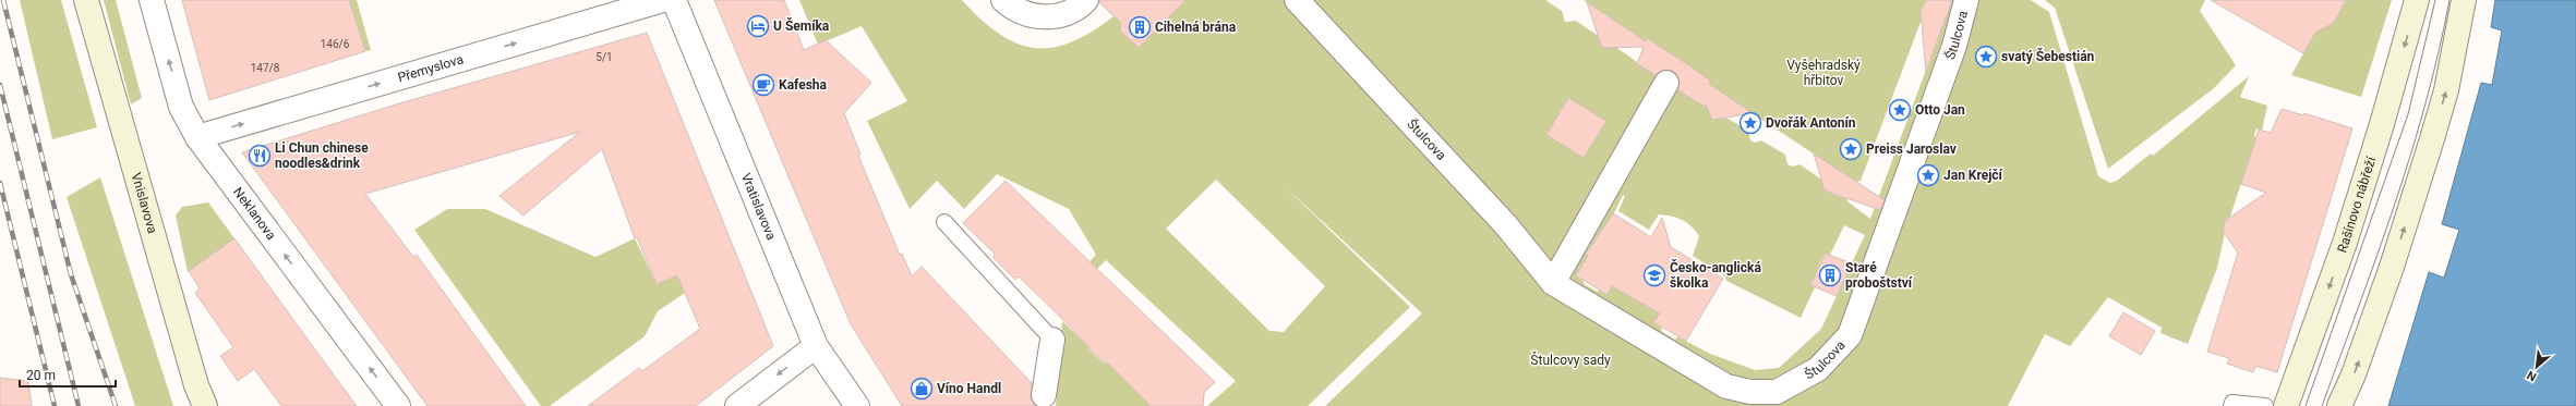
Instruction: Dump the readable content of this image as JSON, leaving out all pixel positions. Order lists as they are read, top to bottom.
{
  "streets": {
    "main road": ["Vnislavova", "Rašínovo nábřeží"],
    "street": [
      "Štulcova",
      "Přemyslova",
      "Vratislavova",
      "Neklanova"
    ]
  },
  "crossings": [
    ["Přemyslova", "Neklanova"]
  ],
  "one_way": ["Přemyslova", "Neklanova"],
  "parks": ["Vyšehradský hřbitov", "Štulcovy sady"],
  "places": {
    "hotel": ["U Šemíka"],
    "building": ["Cihelná brána", "Staré proboštství"],
    "place": [
      "svatý Šebestián",
      "Otto Jan",
      "Dvořák Antonín",
      "Preiss Jaroslav",
      "Jan Krejčí"
    ],
    "cafe": ["Kafesha"],
    "restaurant": ["Li Chun chinese noodles&drink"],
    "school or university": ["Česko-anglická školka"],
    "shop": ["Víno Handl"]
  },
  "house_numbers": ["146/6", "5/1", "147/8"],
  "scale_bar": "20 m",
  "north": "bottom left"
}
